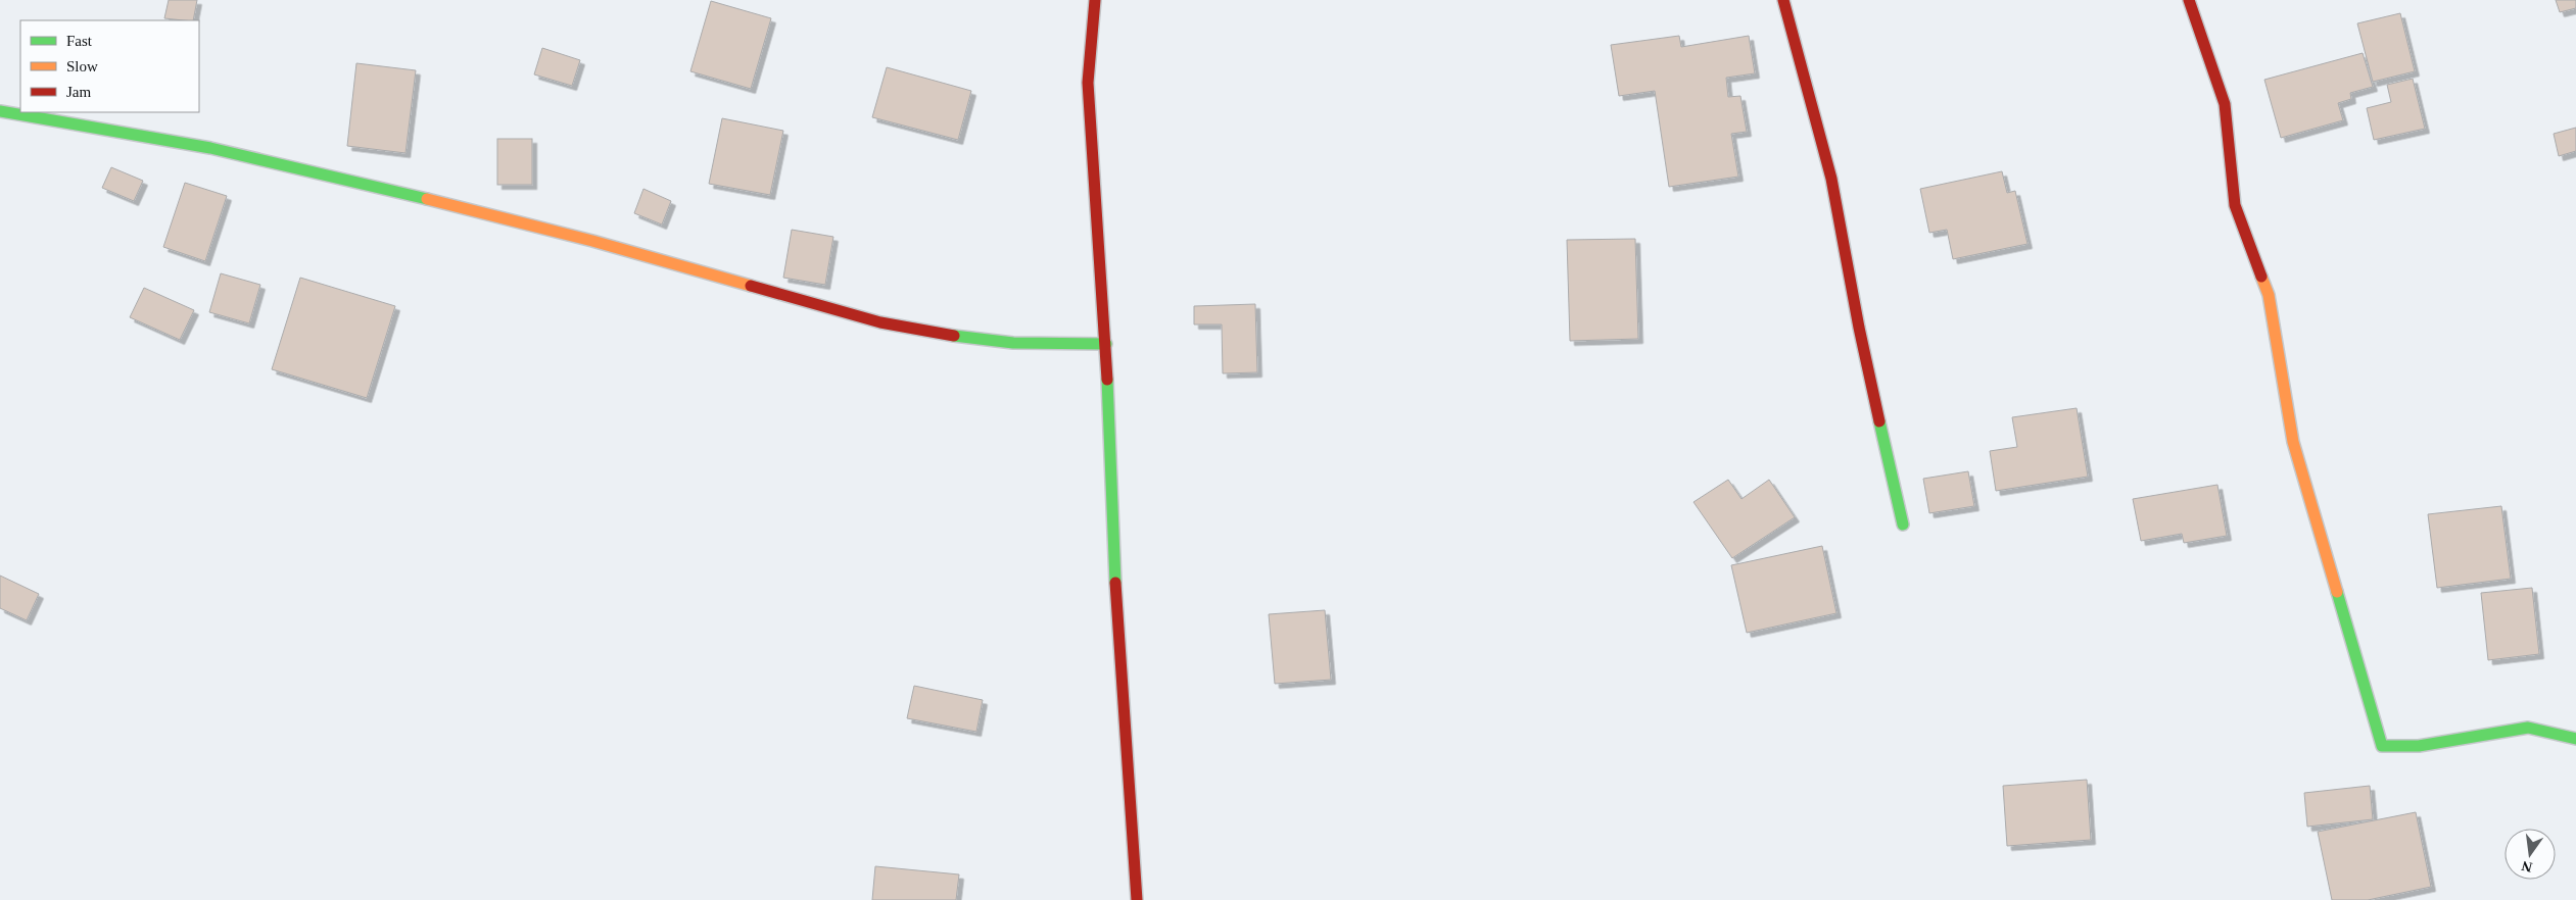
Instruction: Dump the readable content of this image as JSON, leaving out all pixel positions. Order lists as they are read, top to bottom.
{
  "legend": ["Fast", "Slow", "Jam"],
  "north": "bottom"
}
